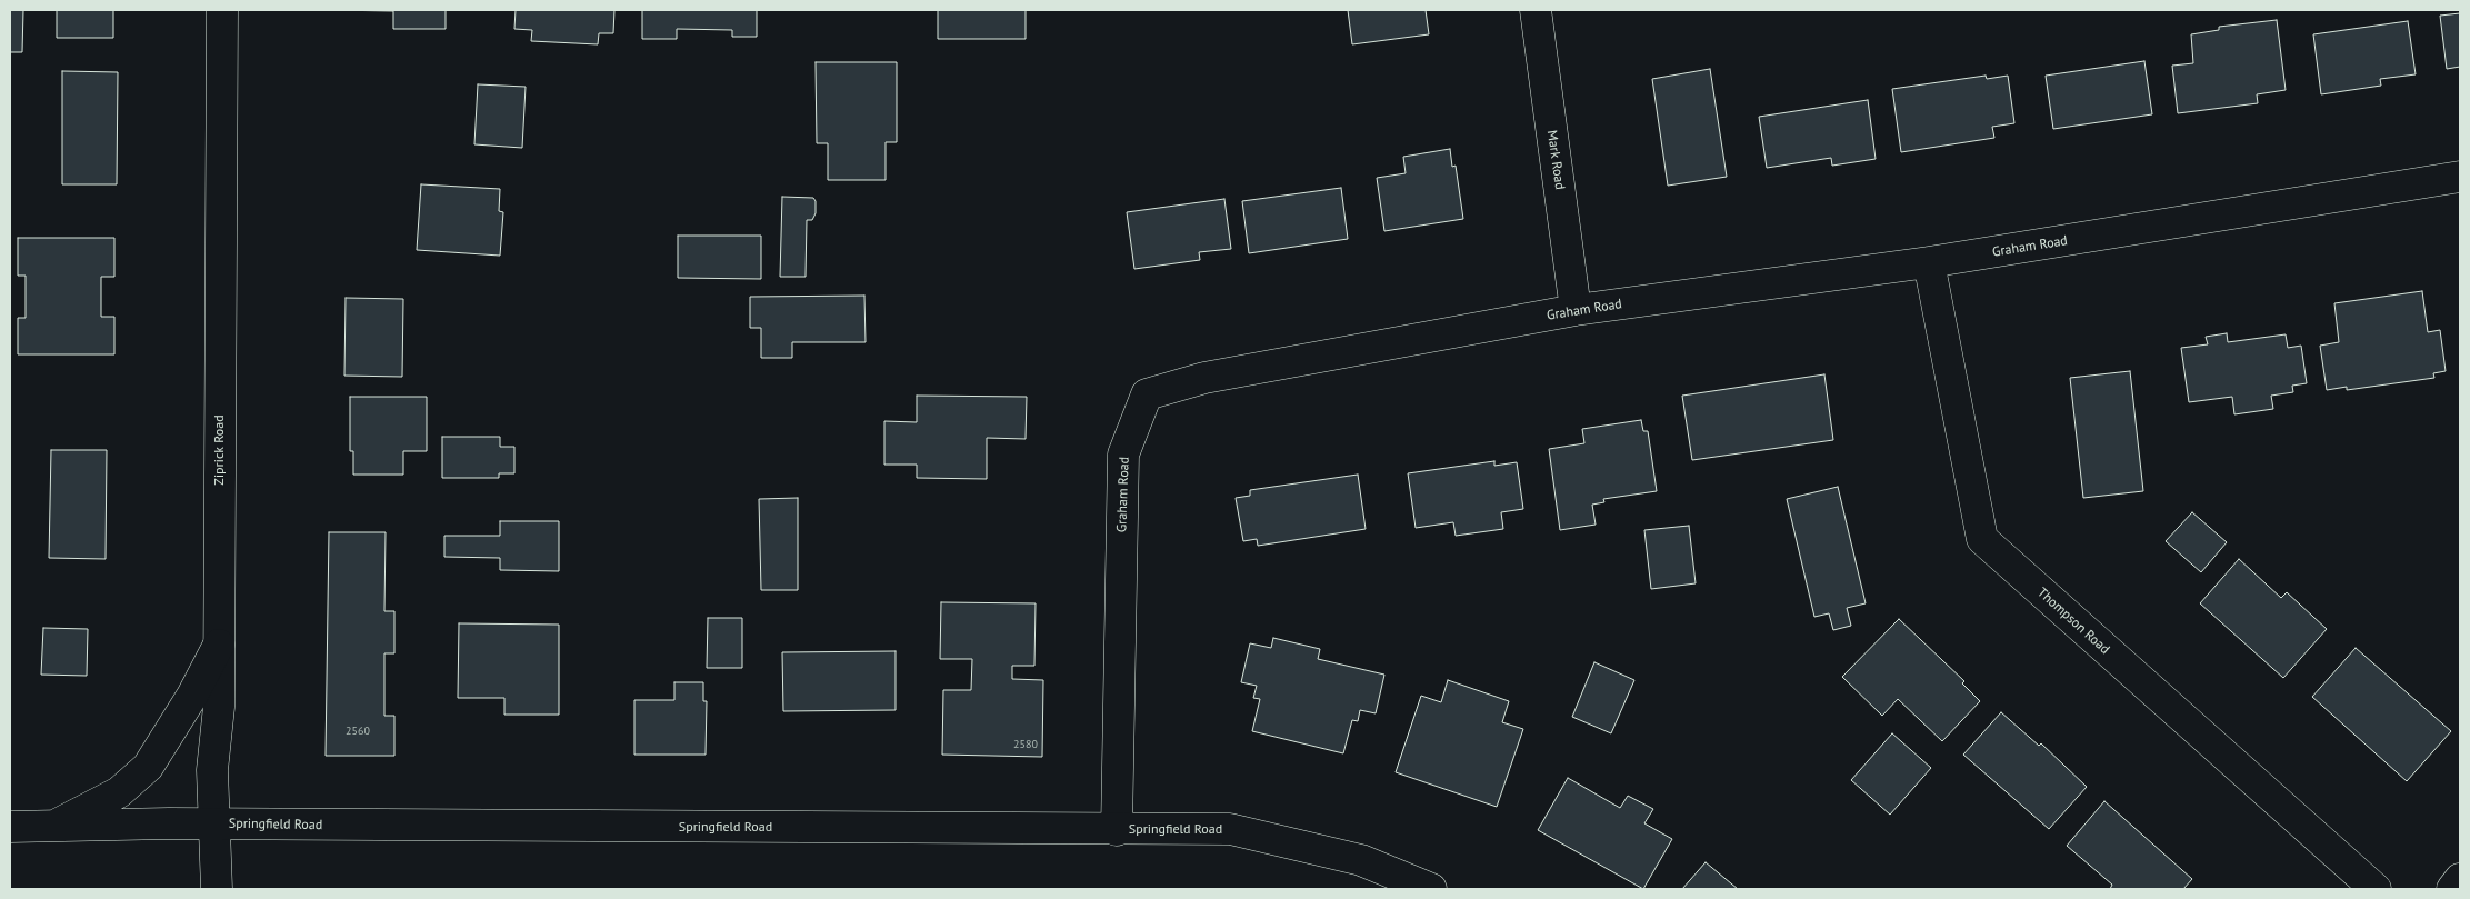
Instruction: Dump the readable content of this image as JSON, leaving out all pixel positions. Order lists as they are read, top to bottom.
{
  "streets": {
    "street": [
      "Mark Road",
      "Graham Road",
      "Ziprick Road",
      "Thompson Road",
      "Springfield Road"
    ]
  },
  "crossings": [
    ["Mark Road", "Graham Road"],
    ["Graham Road", "Thompson Road"],
    ["Graham Road", "Springfield Road"],
    ["Ziprick Road", "Springfield Road"]
  ],
  "house_numbers": ["2560", "2580"]
}
